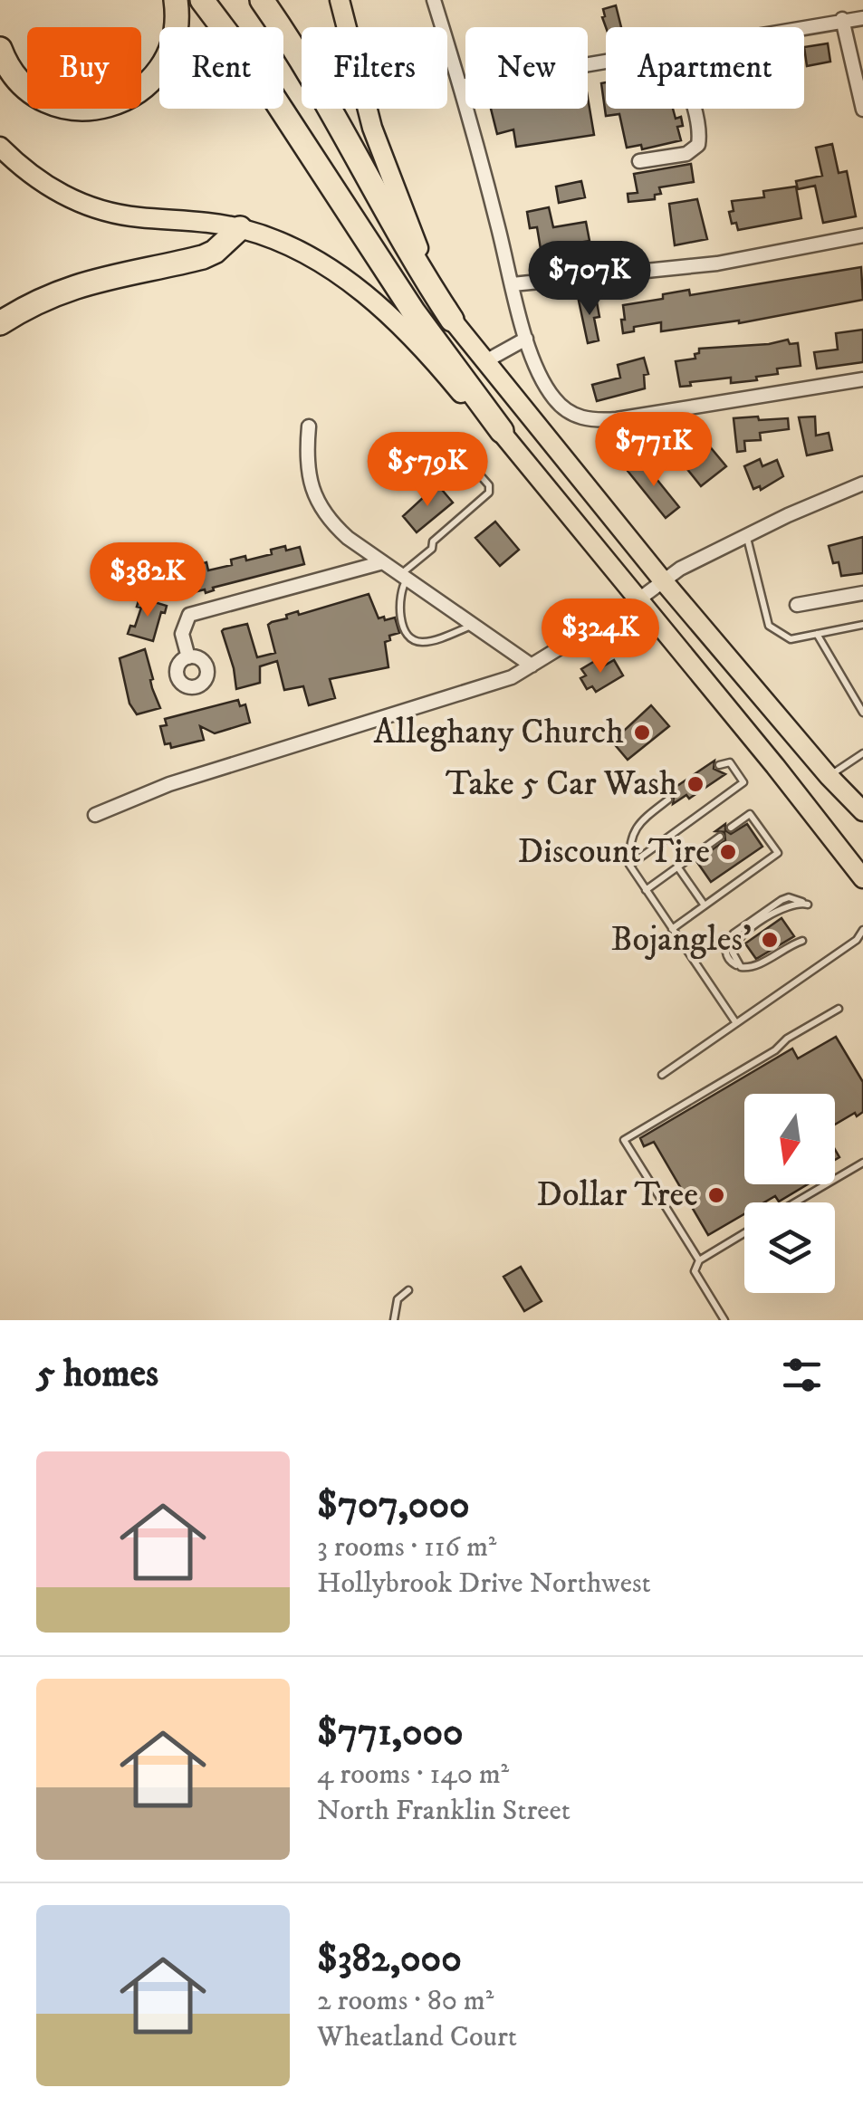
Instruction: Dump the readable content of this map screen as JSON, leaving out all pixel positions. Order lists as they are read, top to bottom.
{
  "places": [
    "Alleghany Church",
    "Take 5 Car Wash",
    "Discount Tire",
    "Bojangles'",
    "Dollar Tree"
  ],
  "north": "bottom",
  "page": {
    "chip": [
      "Buy",
      "Rent",
      "Filters",
      "New",
      "Apartment"
    ],
    "price": [
      "$707K",
      "$771K",
      "$579K",
      "$382K",
      "$324K"
    ],
    "heading": "5 homes",
    "list": [
      {
        "name": "$707,000",
        "note": "3 rooms · 116 m² · Hollybrook Drive Northwest"
      },
      {
        "name": "$771,000",
        "note": "4 rooms · 140 m² · North Franklin Street"
      },
      {
        "name": "$382,000",
        "note": "2 rooms · 80 m² · Wheatland Court"
      }
    ]
  }
}
